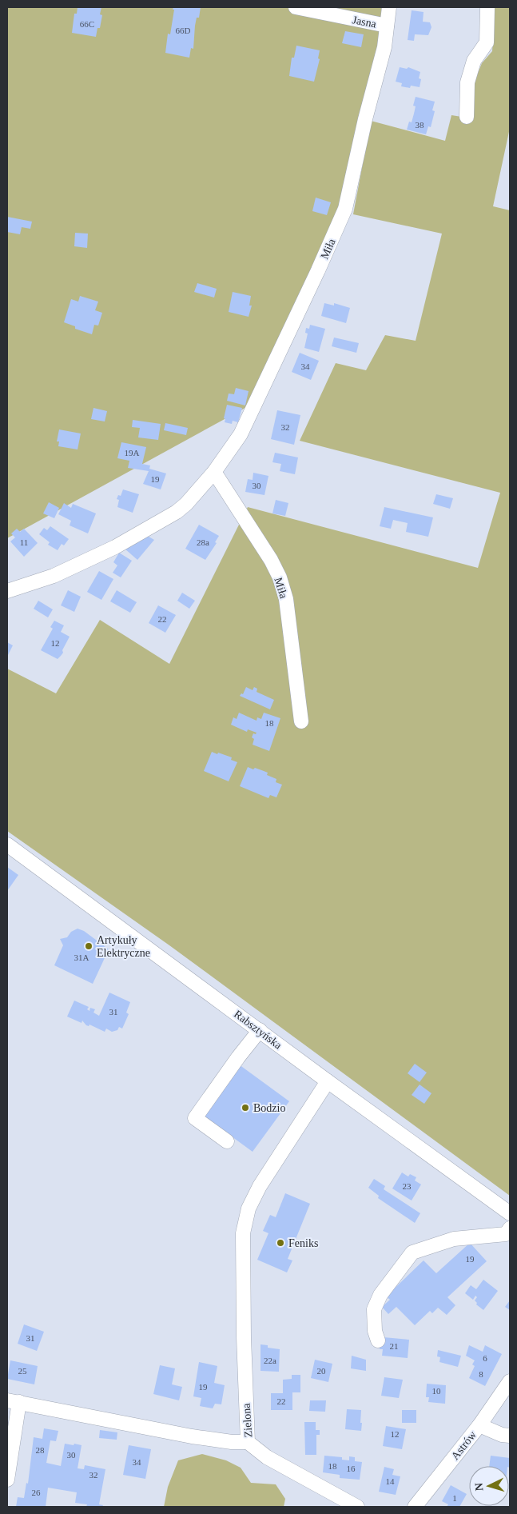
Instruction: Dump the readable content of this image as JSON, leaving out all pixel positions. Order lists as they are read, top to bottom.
{
  "streets": {
    "street": [
      "Jasna",
      "Miła",
      "Rabsztyńska",
      "Zielona",
      "Astrów"
    ]
  },
  "crossings": [
    ["Jasna", "Miła"],
    ["Rabsztyńska", "Zielona"]
  ],
  "places": ["Artykuły Elektryczne", "Bodzio", "Feniks"],
  "house_numbers": [
    "66C",
    "66D",
    "38",
    "34",
    "32",
    "19A",
    "19",
    "30",
    "11",
    "28a",
    "22",
    "12",
    "18",
    "31A",
    "31",
    "23",
    "19",
    "31",
    "21",
    "6",
    "22a",
    "25",
    "20",
    "8",
    "19",
    "10",
    "22",
    "12",
    "28",
    "30",
    "34",
    "18",
    "16",
    "32",
    "14",
    "26",
    "1"
  ],
  "north": "left"
}
